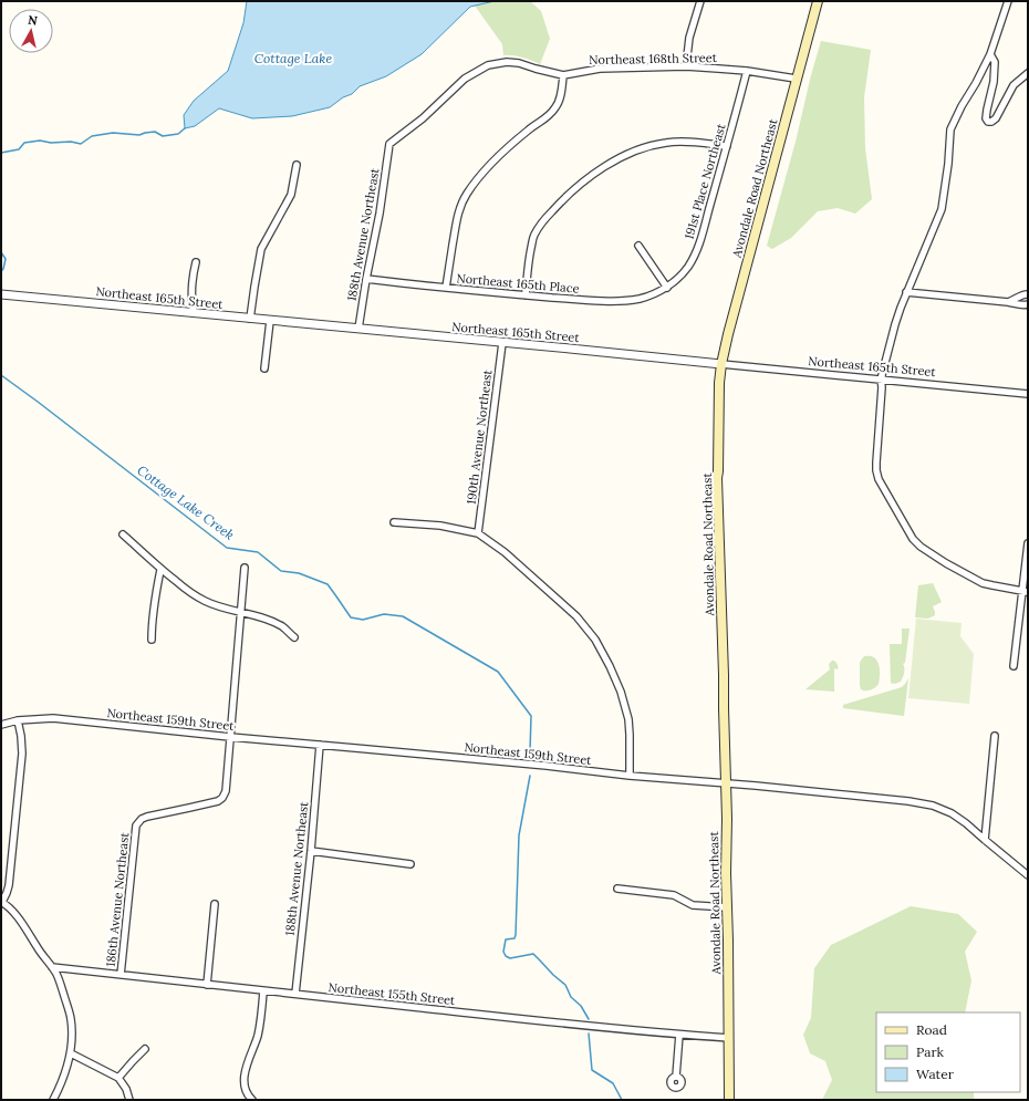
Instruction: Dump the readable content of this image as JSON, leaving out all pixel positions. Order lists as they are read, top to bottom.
{
  "streets": {
    "main road": ["Avondale Road Northeast"],
    "street": [
      "Northeast 168th Street",
      "191st Place Northeast",
      "188th Avenue Northeast",
      "Northeast 165th Place",
      "Northeast 165th Street",
      "190th Avenue Northeast",
      "Northeast 159th Street",
      "186th Avenue Northeast",
      "Northeast 155th Street"
    ]
  },
  "crossings": [
    ["Northeast 168th Street", "191st Place Northeast"],
    ["Northeast 168th Street", "Avondale Road Northeast"],
    ["Northeast 168th Street", "188th Avenue Northeast"],
    ["191st Place Northeast", "Northeast 165th Place"],
    ["Avondale Road Northeast", "Northeast 165th Street"],
    ["Avondale Road Northeast", "Northeast 159th Street"],
    ["Avondale Road Northeast", "Northeast 155th Street"],
    ["188th Avenue Northeast", "Northeast 165th Place"],
    ["188th Avenue Northeast", "Northeast 165th Street"],
    ["188th Avenue Northeast", "Northeast 159th Street"],
    ["188th Avenue Northeast", "Northeast 155th Street"],
    ["Northeast 165th Street", "190th Avenue Northeast"],
    ["Northeast 159th Street", "186th Avenue Northeast"],
    ["186th Avenue Northeast", "Northeast 155th Street"]
  ],
  "water": ["Cottage Lake", "Cottage Lake Creek"],
  "legend": ["Road", "Park", "Water"],
  "north": "top"
}
